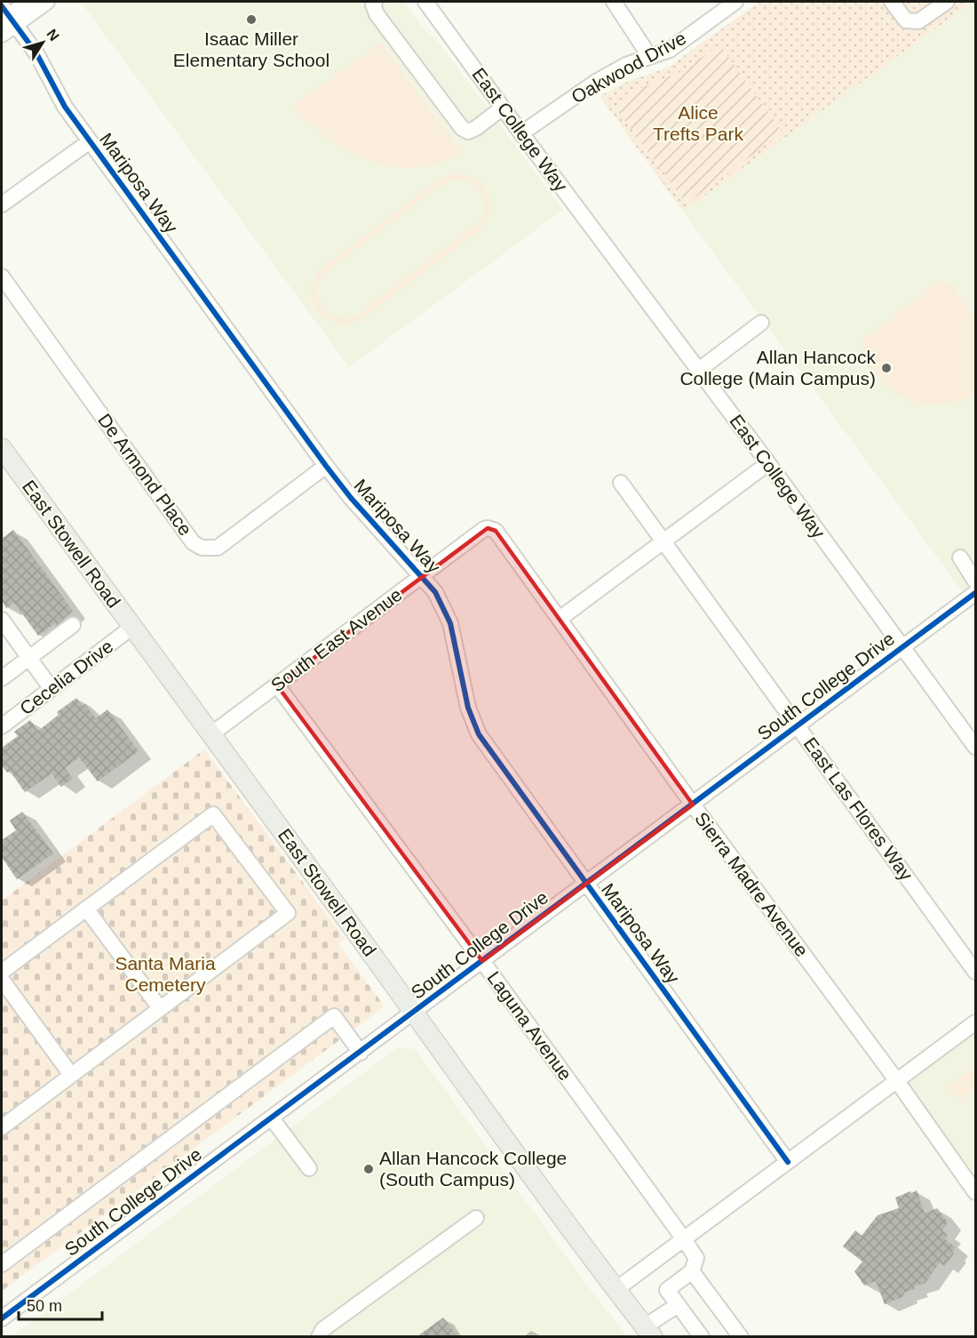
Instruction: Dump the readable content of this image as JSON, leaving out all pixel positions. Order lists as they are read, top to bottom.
{
  "streets": {
    "main road": ["East Stowell Road"],
    "street": [
      "Oakwood Drive",
      "East College Way",
      "Mariposa Way",
      "De Armond Place",
      "South East Avenue",
      "Cecelia Drive",
      "South College Drive",
      "East Las Flores Way",
      "Sierra Madre Avenue",
      "Laguna Avenue"
    ]
  },
  "crossings": [
    ["Oakwood Drive", "East College Way"],
    ["East College Way", "South College Drive"],
    ["Mariposa Way", "De Armond Place"],
    ["Mariposa Way", "South East Avenue"],
    ["Mariposa Way", "South College Drive"],
    ["East Stowell Road", "South East Avenue"],
    ["East Stowell Road", "Cecelia Drive"],
    ["East Stowell Road", "South College Drive"],
    ["South East Avenue", "Sierra Madre Avenue"],
    ["South East Avenue", "Laguna Avenue"],
    ["South College Drive", "East Las Flores Way"],
    ["South College Drive", "Sierra Madre Avenue"],
    ["South College Drive", "Laguna Avenue"]
  ],
  "parks": ["Alice Trefts Park", "Santa Maria Cemetery"],
  "places": ["Isaac Miller Elementary School", "Allan Hancock College (Main Campus)", "Allan Hancock College (South Campus)"],
  "scale_bar": "50 m",
  "north": "top right"
}
